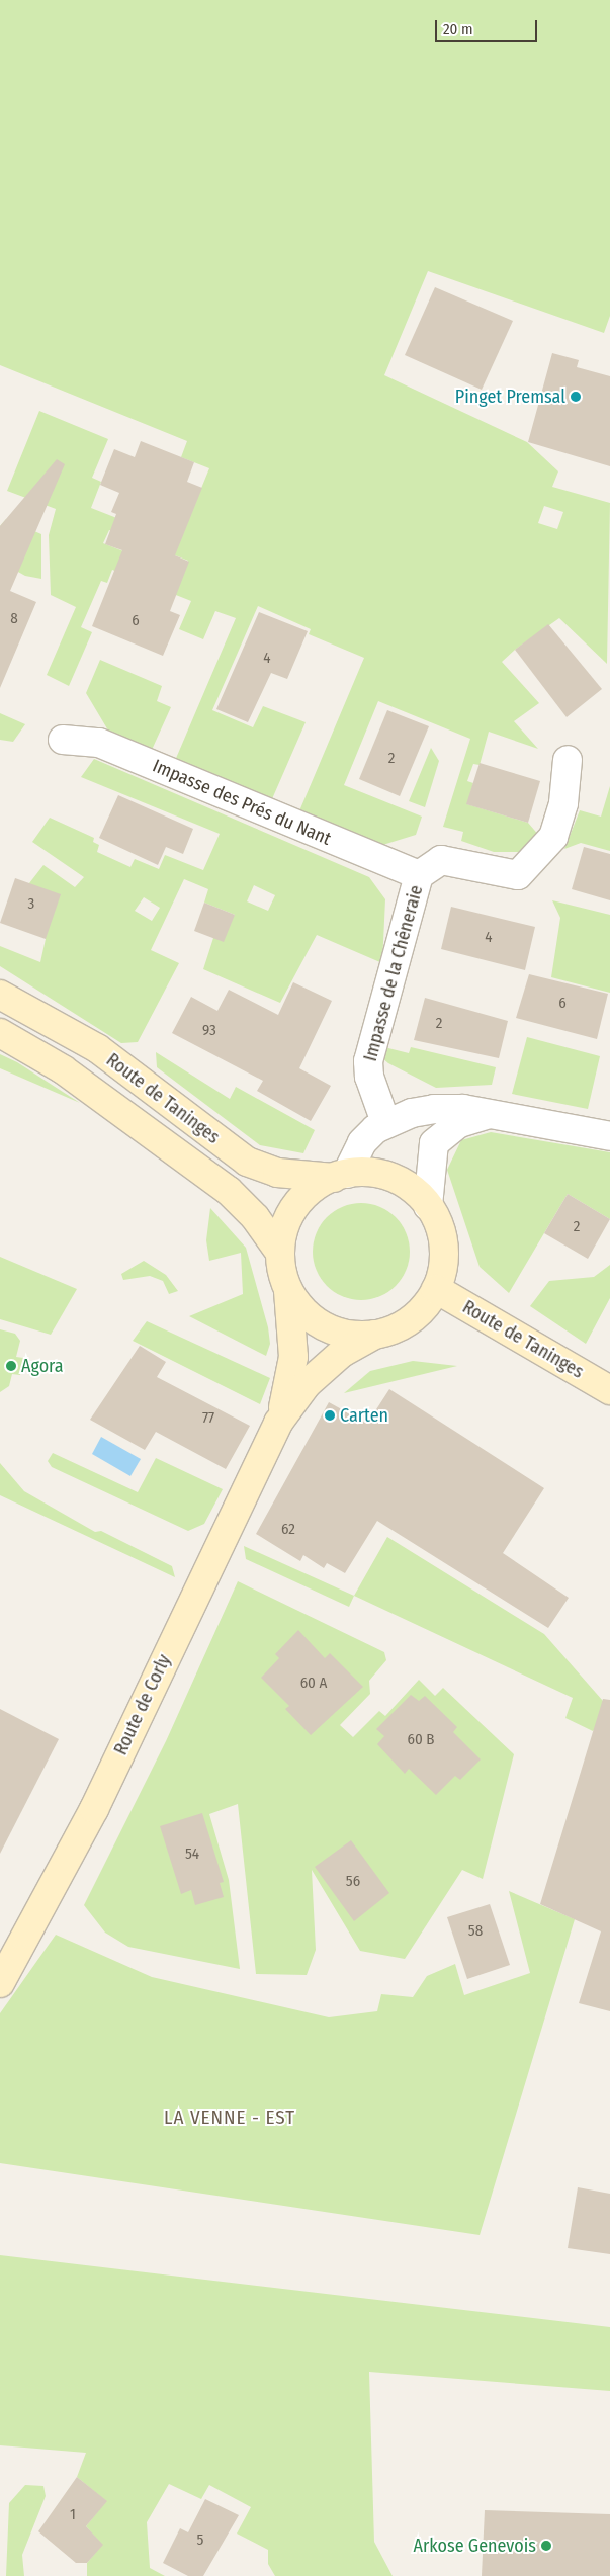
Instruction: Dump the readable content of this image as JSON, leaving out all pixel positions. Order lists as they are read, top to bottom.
{
  "streets": {
    "main road": ["Route de Taninges", "Route de Corly"],
    "street": ["Impasse des Prés du Nant", "Impasse de la Chêneraie"]
  },
  "crossings": [
    ["Impasse des Prés du Nant", "Impasse de la Chêneraie"],
    ["Route de Taninges", "Route de Corly"]
  ],
  "districts": ["LA VENNE - EST"],
  "places": [
    "Pinget Premsal",
    "Agora",
    "Carten",
    "Arkose Genevois"
  ],
  "house_numbers": [
    "8",
    "6",
    "4",
    "2",
    "3",
    "4",
    "6",
    "2",
    "93",
    "2",
    "77",
    "62",
    "60 A",
    "60 B",
    "54",
    "56",
    "58",
    "1",
    "5"
  ],
  "scale_bar": "20 m"
}
